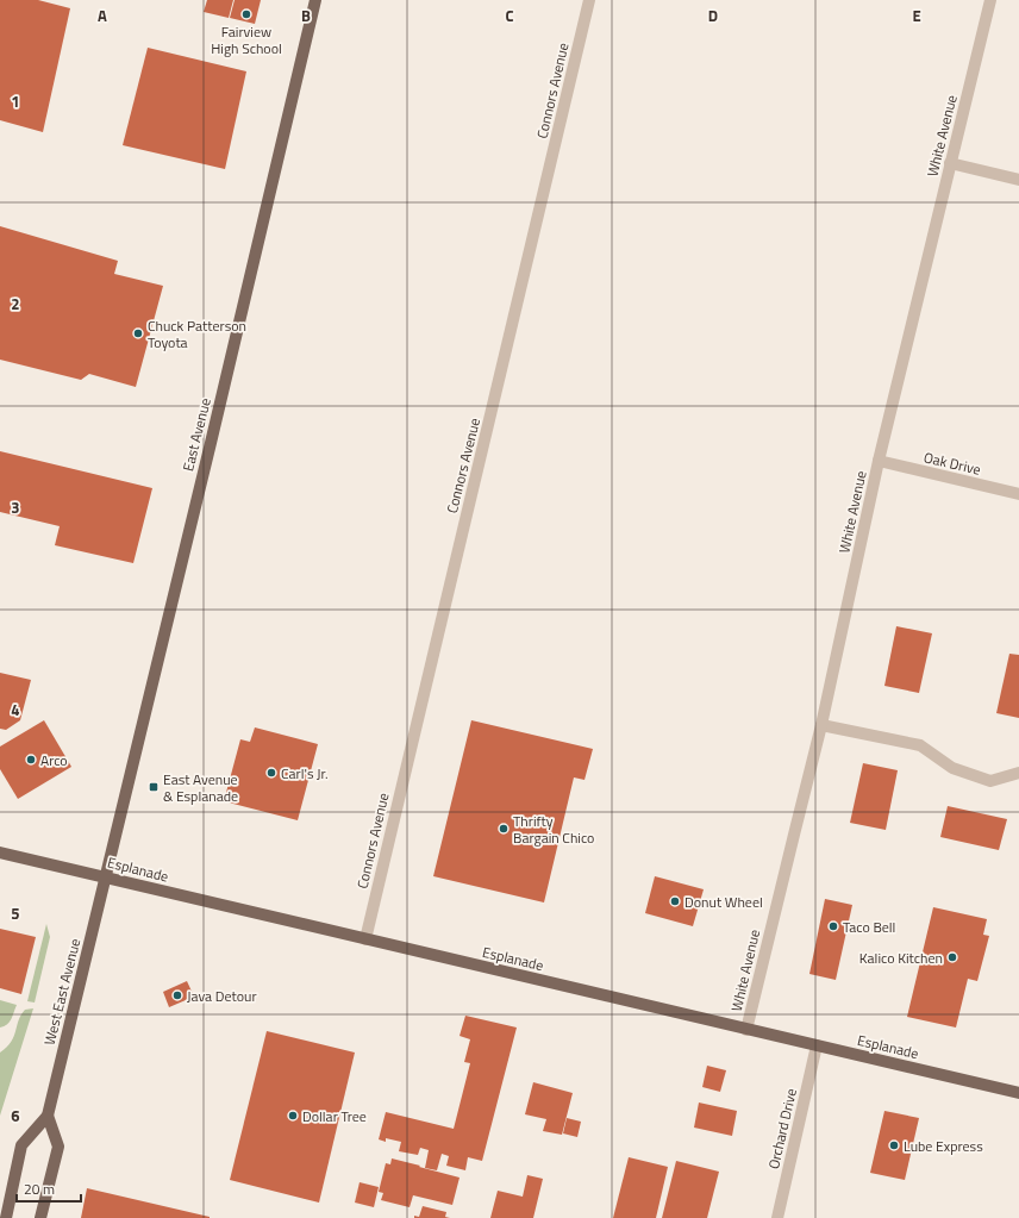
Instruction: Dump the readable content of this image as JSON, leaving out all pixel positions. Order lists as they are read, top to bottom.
{
  "streets": {
    "main road": ["East Avenue", "Esplanade", "West East Avenue"],
    "street": [
      "Connors Avenue",
      "White Avenue",
      "Oak Drive",
      "Orchard Drive"
    ]
  },
  "crossings": [
    ["Connors Avenue", "Esplanade"],
    ["White Avenue", "Oak Drive"],
    ["White Avenue", "Esplanade"],
    ["East Avenue", "Esplanade"],
    ["East Avenue", "West East Avenue"],
    ["Esplanade", "West East Avenue"],
    ["Esplanade", "Orchard Drive"]
  ],
  "places": {
    "other": [
      "Fairview High School",
      "Chuck Patterson Toyota",
      "Arco",
      "Carl's Jr.",
      "Thrifty Bargain Chico",
      "Donut Wheel",
      "Taco Bell",
      "Kalico Kitchen",
      "Java Detour",
      "Dollar Tree",
      "Lube Express"
    ],
    "transit": ["East Avenue & Esplanade"]
  },
  "scale_bar": "20 m",
  "grid": {
    "columns": [
      "A",
      "B",
      "C",
      "D",
      "E"
    ],
    "rows": [
      "1",
      "2",
      "3",
      "4",
      "5",
      "6"
    ]
  }
}
